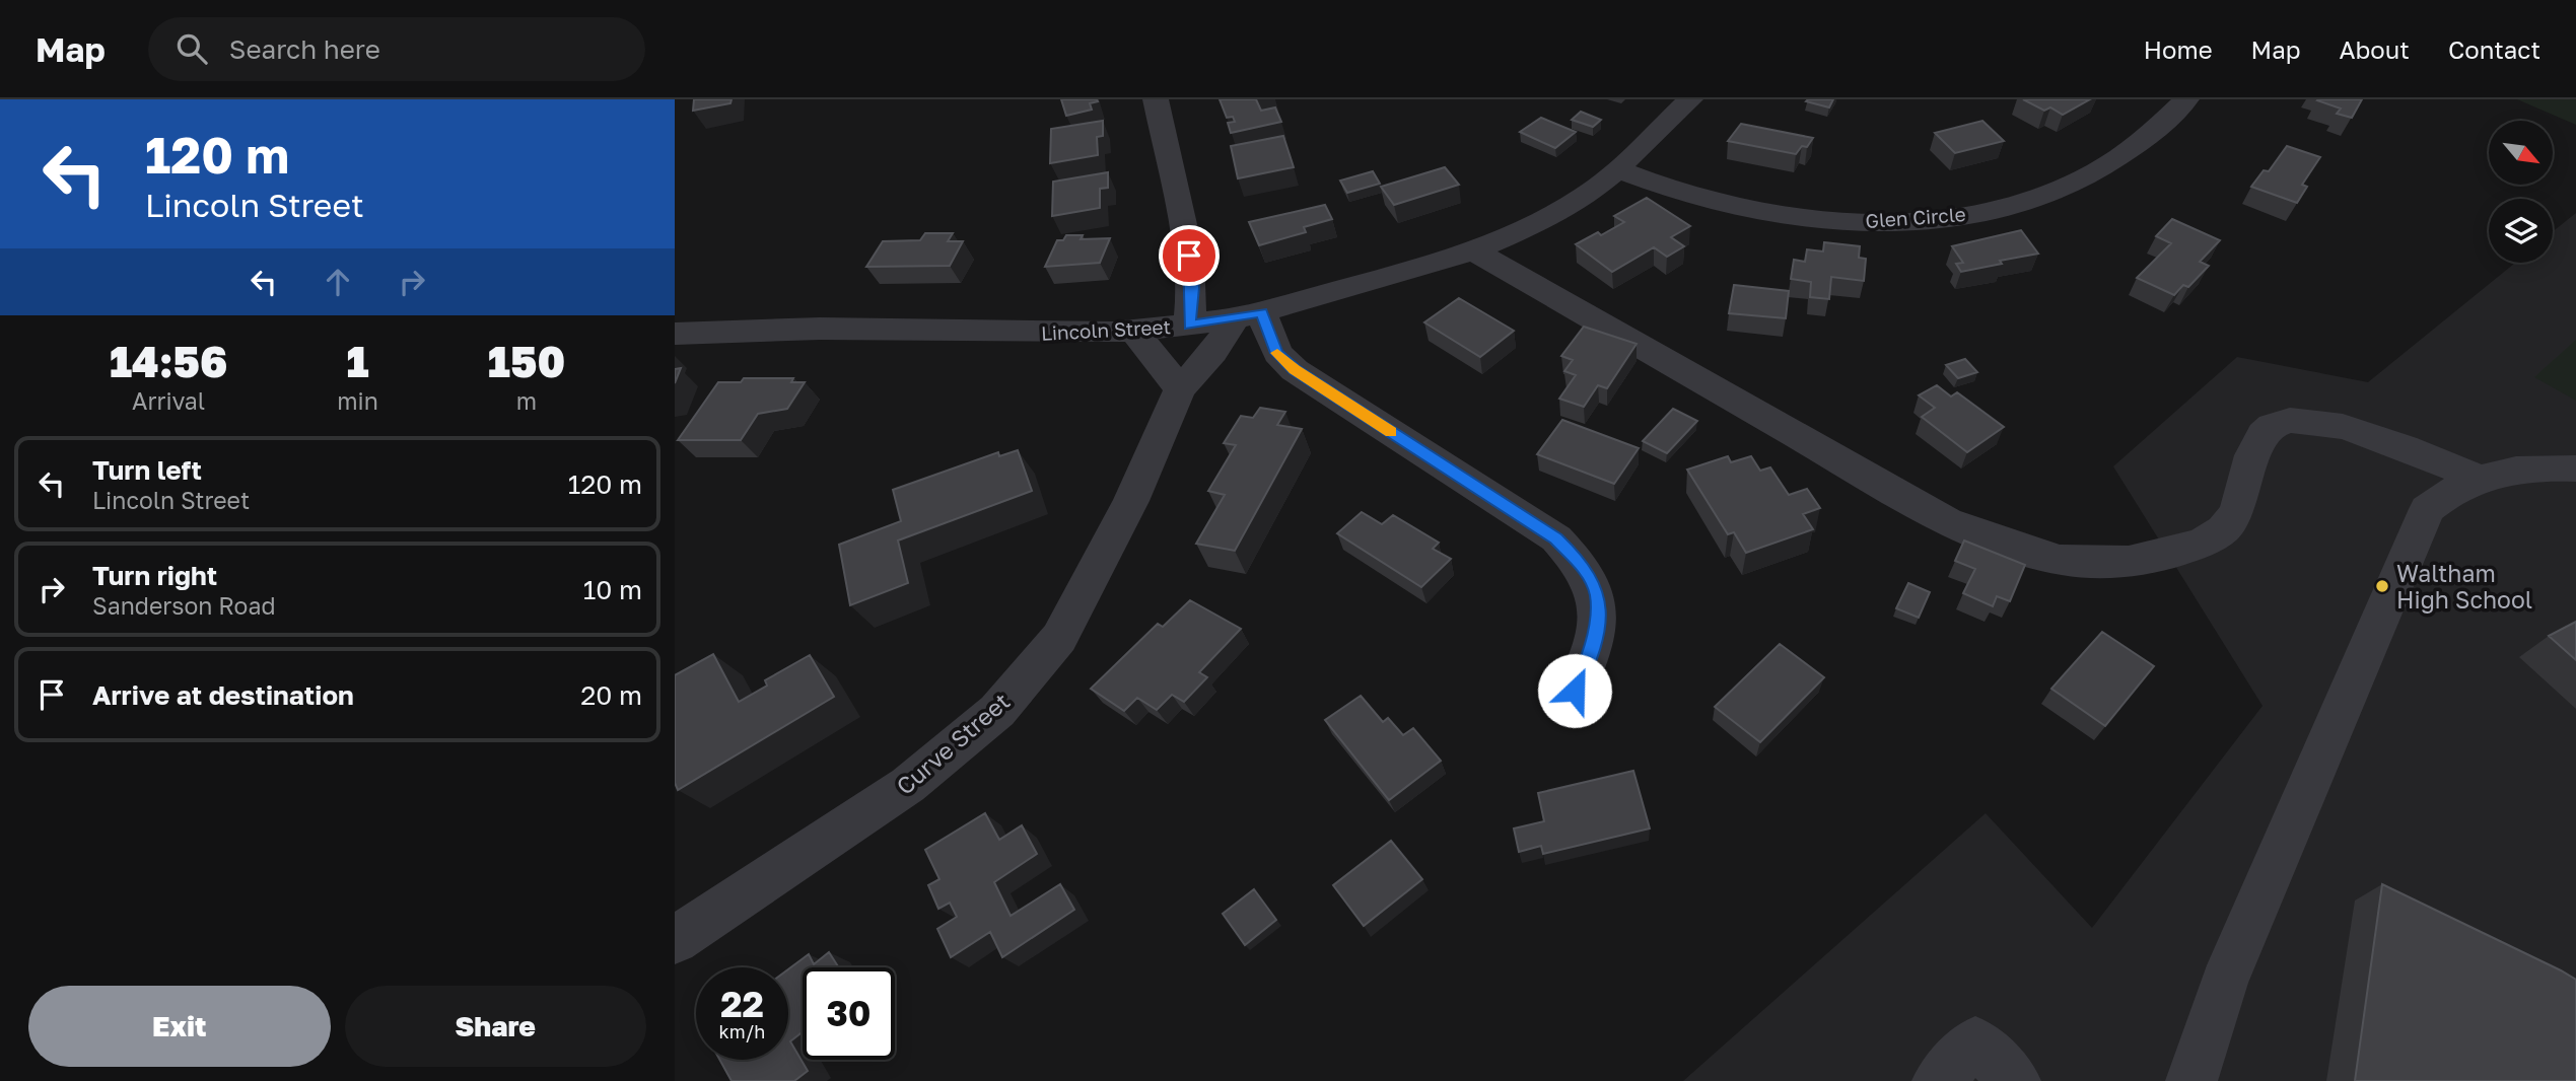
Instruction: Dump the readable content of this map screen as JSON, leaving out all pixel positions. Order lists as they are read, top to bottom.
{
  "streets": {
    "street": ["Glen Circle", "Lincoln Street", "Curve Street"]
  },
  "crossings": [
    ["Glen Circle", "Lincoln Street"],
    ["Lincoln Street", "Curve Street"]
  ],
  "places": ["Waltham High School"],
  "north": "bottom right",
  "page": {
    "header": "Map",
    "search": "Search here",
    "nav": [
      "Home",
      "Map",
      "About",
      "Contact"
    ],
    "turn": ["120 m", "Lincoln Street"],
    "eta": [
      "14:56",
      "Arrival",
      "1",
      "min",
      "150",
      "m"
    ],
    "list": [
      {
        "name": "Turn left",
        "note": "Lincoln Street",
        "value": "120 m"
      },
      {
        "name": "Turn right",
        "note": "Sanderson Road",
        "value": "10 m"
      },
      {
        "name": "Arrive at destination",
        "value": "20 m"
      }
    ],
    "speed": "22 km/h",
    "limit": "30",
    "buttons": ["Exit", "Share"]
  }
}
